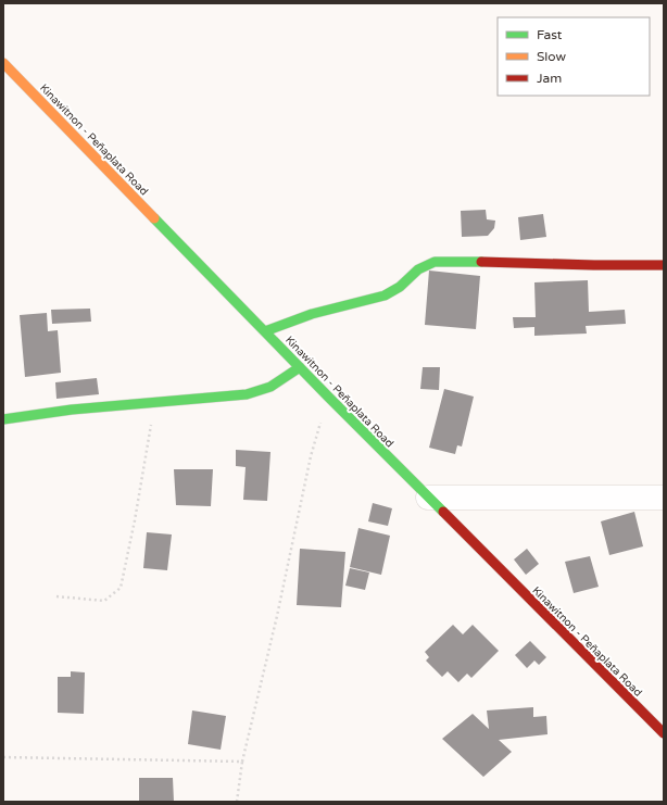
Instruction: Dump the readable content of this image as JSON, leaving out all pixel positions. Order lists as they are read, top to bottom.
{
  "streets": {
    "street": ["Kinawitnon - Peñaplata Road"]
  },
  "legend": ["Fast", "Slow", "Jam"]
}
